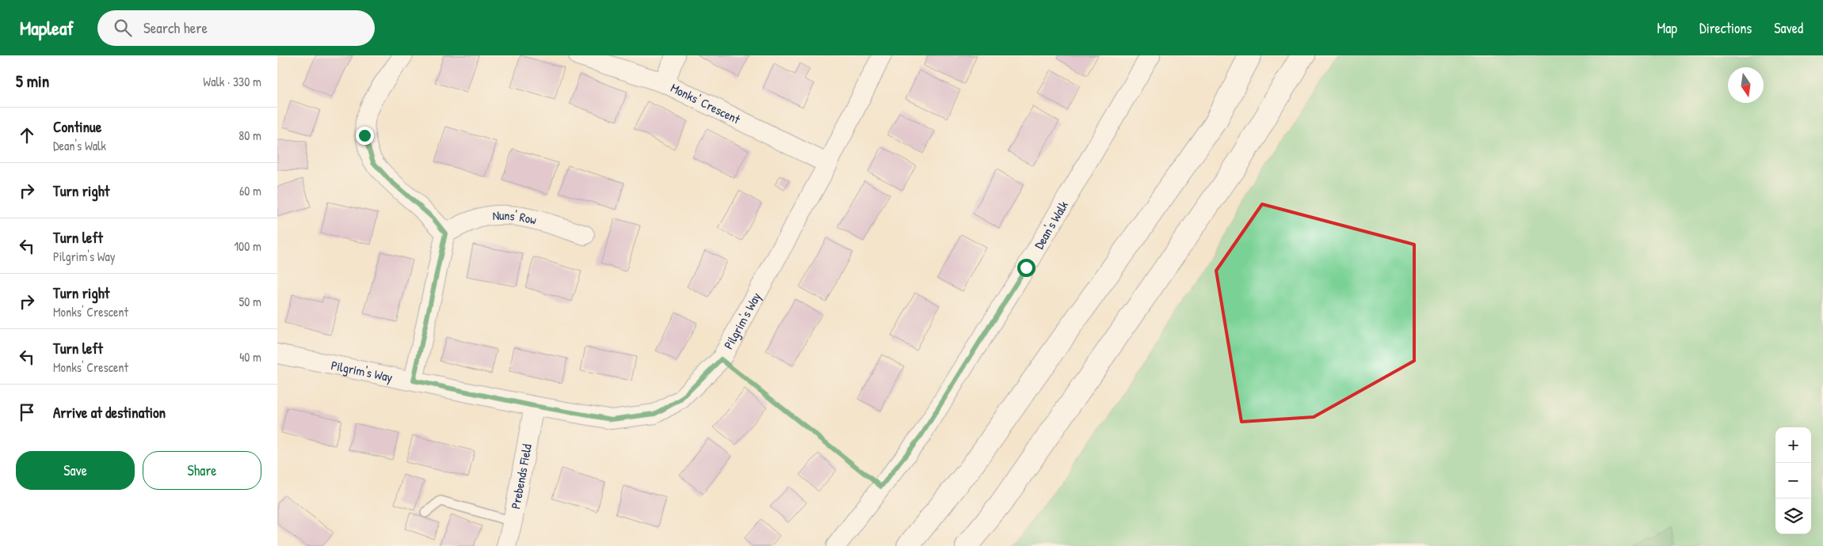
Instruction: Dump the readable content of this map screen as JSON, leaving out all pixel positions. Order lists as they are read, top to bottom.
{
  "streets": {
    "street": [
      "Monks' Crescent",
      "Nuns' Row",
      "Dean's Walk",
      "Pilgrim's Way",
      "Prebends Field"
    ]
  },
  "crossings": [
    ["Monks' Crescent", "Pilgrim's Way"],
    ["Pilgrim's Way", "Prebends Field"]
  ],
  "north": "bottom",
  "page": {
    "header": "Mapleaf",
    "search": "Search here",
    "nav": ["Map", "Directions", "Saved"],
    "heading": ["5 min", "Walk · 330 m"],
    "list": [
      ["Continue", "Dean's Walk", "80 m"],
      ["Turn right", "60 m"],
      ["Turn left", "Pilgrim's Way", "100 m"],
      ["Turn right", "Monks' Crescent", "50 m"],
      ["Turn left", "Monks' Crescent", "40 m"],
      "Arrive at destination"
    ],
    "map_buttons": ["+", "−"],
    "buttons": ["Save", "Share"]
  }
}
